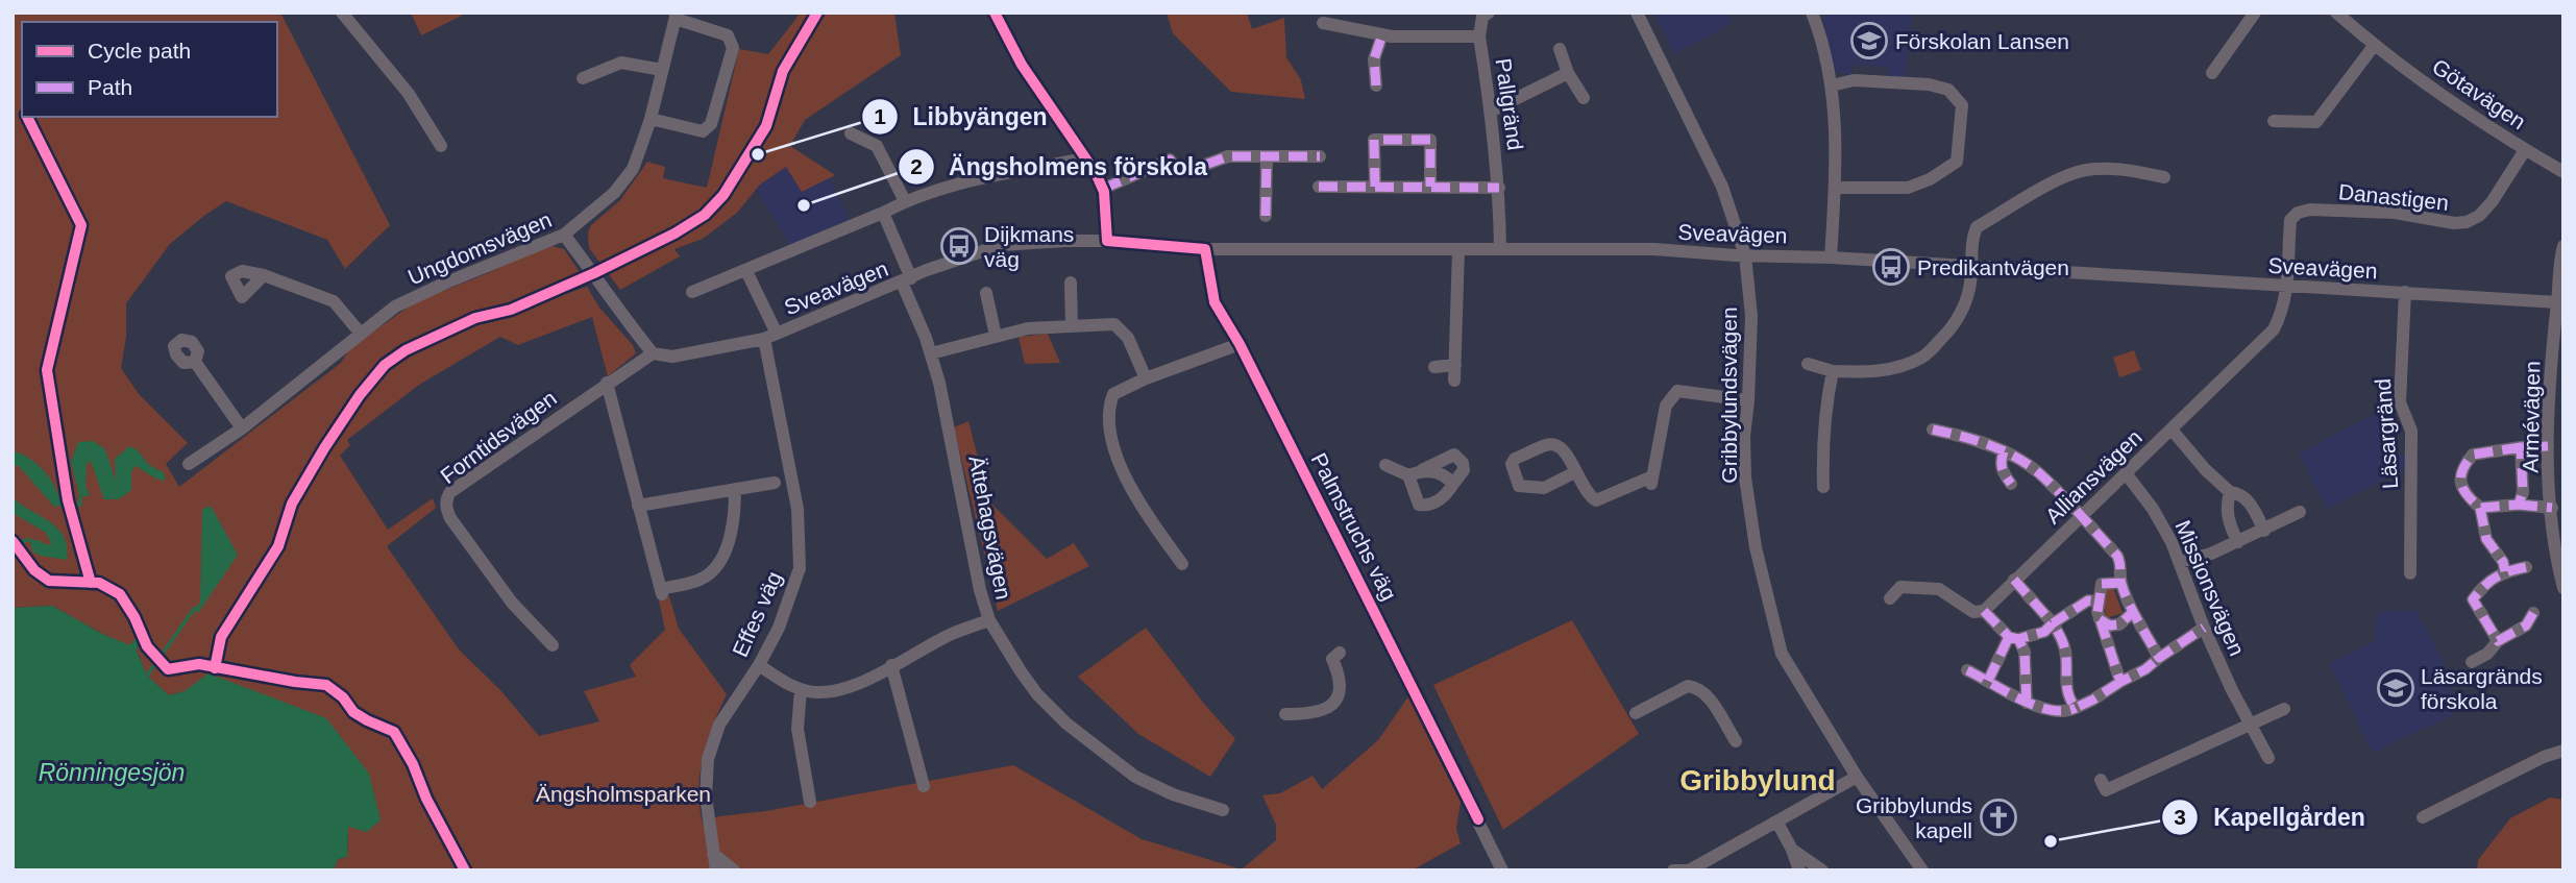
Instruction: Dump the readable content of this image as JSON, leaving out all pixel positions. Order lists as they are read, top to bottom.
{
  "streets": {
    "street": [
      "Götavägen",
      "Pallgränd",
      "Danastigen",
      "Sveavägen",
      "Ungdomsvägen",
      "Gribbylundsvägen",
      "Armévägen",
      "Läsargränd",
      "Forntidsvägen",
      "Alliansvägen",
      "Palmstruchs väg",
      "Ättehagsvägen",
      "Missionsvägen",
      "Effes väg"
    ]
  },
  "crossings": [
    ["Götavägen", "Danastigen"],
    ["Pallgränd", "Sveavägen"],
    ["Danastigen", "Sveavägen"],
    ["Danastigen", "Alliansvägen"],
    ["Sveavägen", "Gribbylundsvägen"],
    ["Sveavägen", "Armévägen"],
    ["Sveavägen", "Läsargränd"],
    ["Sveavägen", "Forntidsvägen"],
    ["Sveavägen", "Alliansvägen"],
    ["Sveavägen", "Palmstruchs väg"],
    ["Sveavägen", "Ättehagsvägen"],
    ["Sveavägen", "Effes väg"],
    ["Alliansvägen", "Missionsvägen"]
  ],
  "districts": ["Gribbylund"],
  "water": ["Rönningesjön"],
  "parks": ["Ängsholmsparken"],
  "places": {
    "school or university": ["Förskolan Lansen", "Läsargränds förskola"],
    "other": ["Libbyängen", "Ängsholmens förskola", "Kapellgården"],
    "bus stop": ["Dijkmans väg", "Predikantvägen"],
    "church": ["Gribbylunds kapell"]
  },
  "legend": ["Cycle path", "Path"]
}
